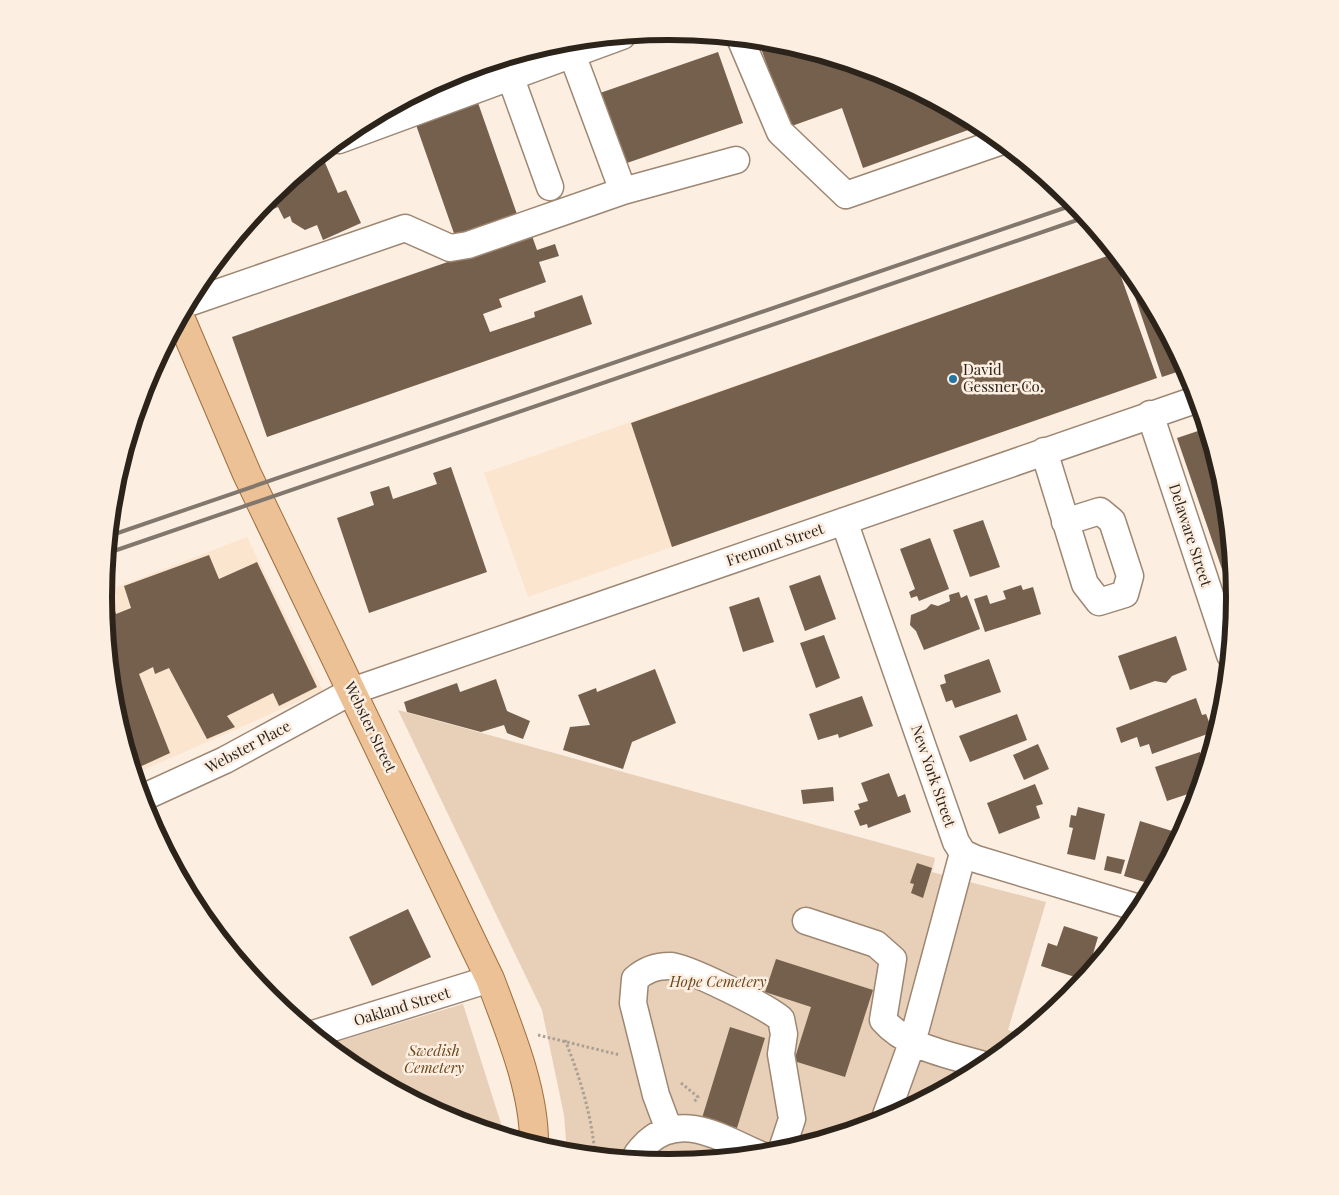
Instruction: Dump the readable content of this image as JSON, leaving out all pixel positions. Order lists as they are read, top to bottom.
{
  "streets": {
    "main road": ["Webster Street"],
    "street": [
      "Delaware Street",
      "Fremont Street",
      "Webster Place",
      "New York Street",
      "Oakland Street"
    ]
  },
  "crossings": [
    ["Delaware Street", "Fremont Street"],
    ["Fremont Street", "Webster Street"],
    ["Fremont Street", "Webster Place"],
    ["Fremont Street", "New York Street"],
    ["Webster Street", "Webster Place"],
    ["Webster Street", "Oakland Street"]
  ],
  "parks": ["Hope Cemetery", "Swedish Cemetery"],
  "places": ["David Gessner Co."]
}
